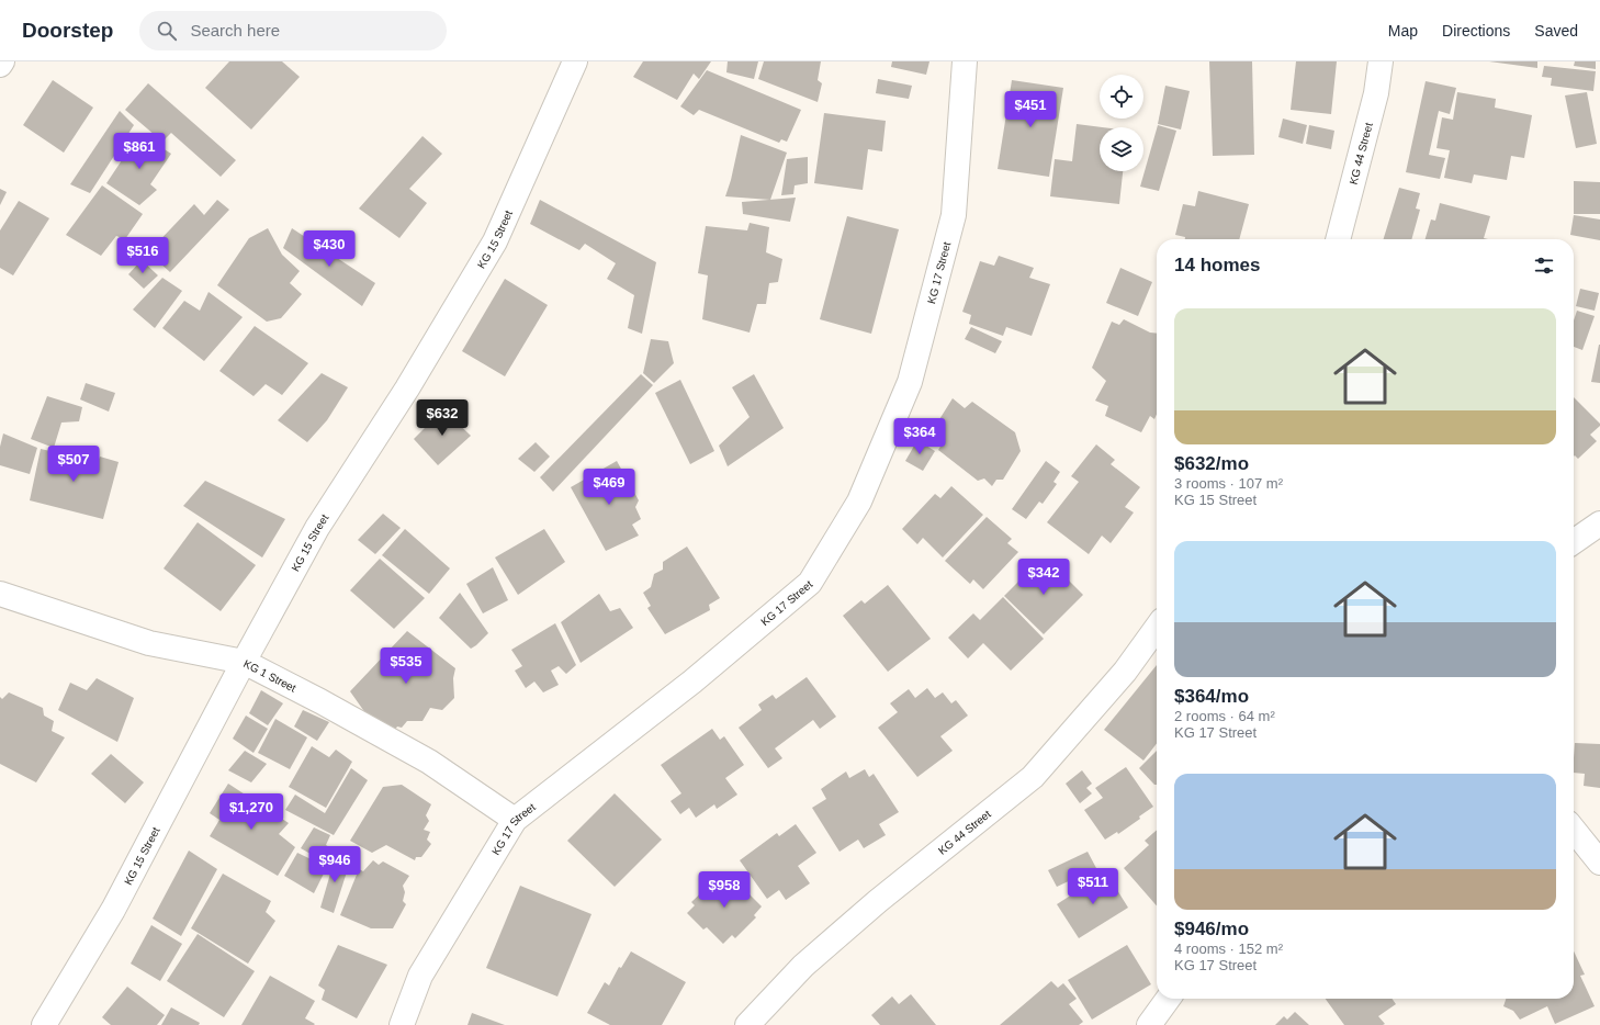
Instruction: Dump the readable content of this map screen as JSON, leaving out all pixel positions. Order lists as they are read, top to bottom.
{
  "streets": {
    "street": [
      "KG 44 Street",
      "KG 15 Street",
      "KG 17 Street",
      "KG 1 Street"
    ]
  },
  "crossings": [
    ["KG 15 Street", "KG 1 Street"],
    ["KG 17 Street", "KG 1 Street"]
  ],
  "page": {
    "header": "Doorstep",
    "search": "Search here",
    "nav": ["Map", "Directions", "Saved"],
    "price": [
      "$451",
      "$861",
      "$430",
      "$516",
      "$632",
      "$364",
      "$507",
      "$469",
      "$342",
      "$535",
      "$1,270",
      "$946",
      "$511",
      "$958"
    ],
    "heading": "14 homes",
    "list": [
      {
        "name": "$632/mo",
        "note": "3 rooms · 107 m² · KG 15 Street"
      },
      {
        "name": "$364/mo",
        "note": "2 rooms · 64 m² · KG 17 Street"
      },
      {
        "name": "$946/mo",
        "note": "4 rooms · 152 m² · KG 17 Street"
      }
    ]
  }
}
